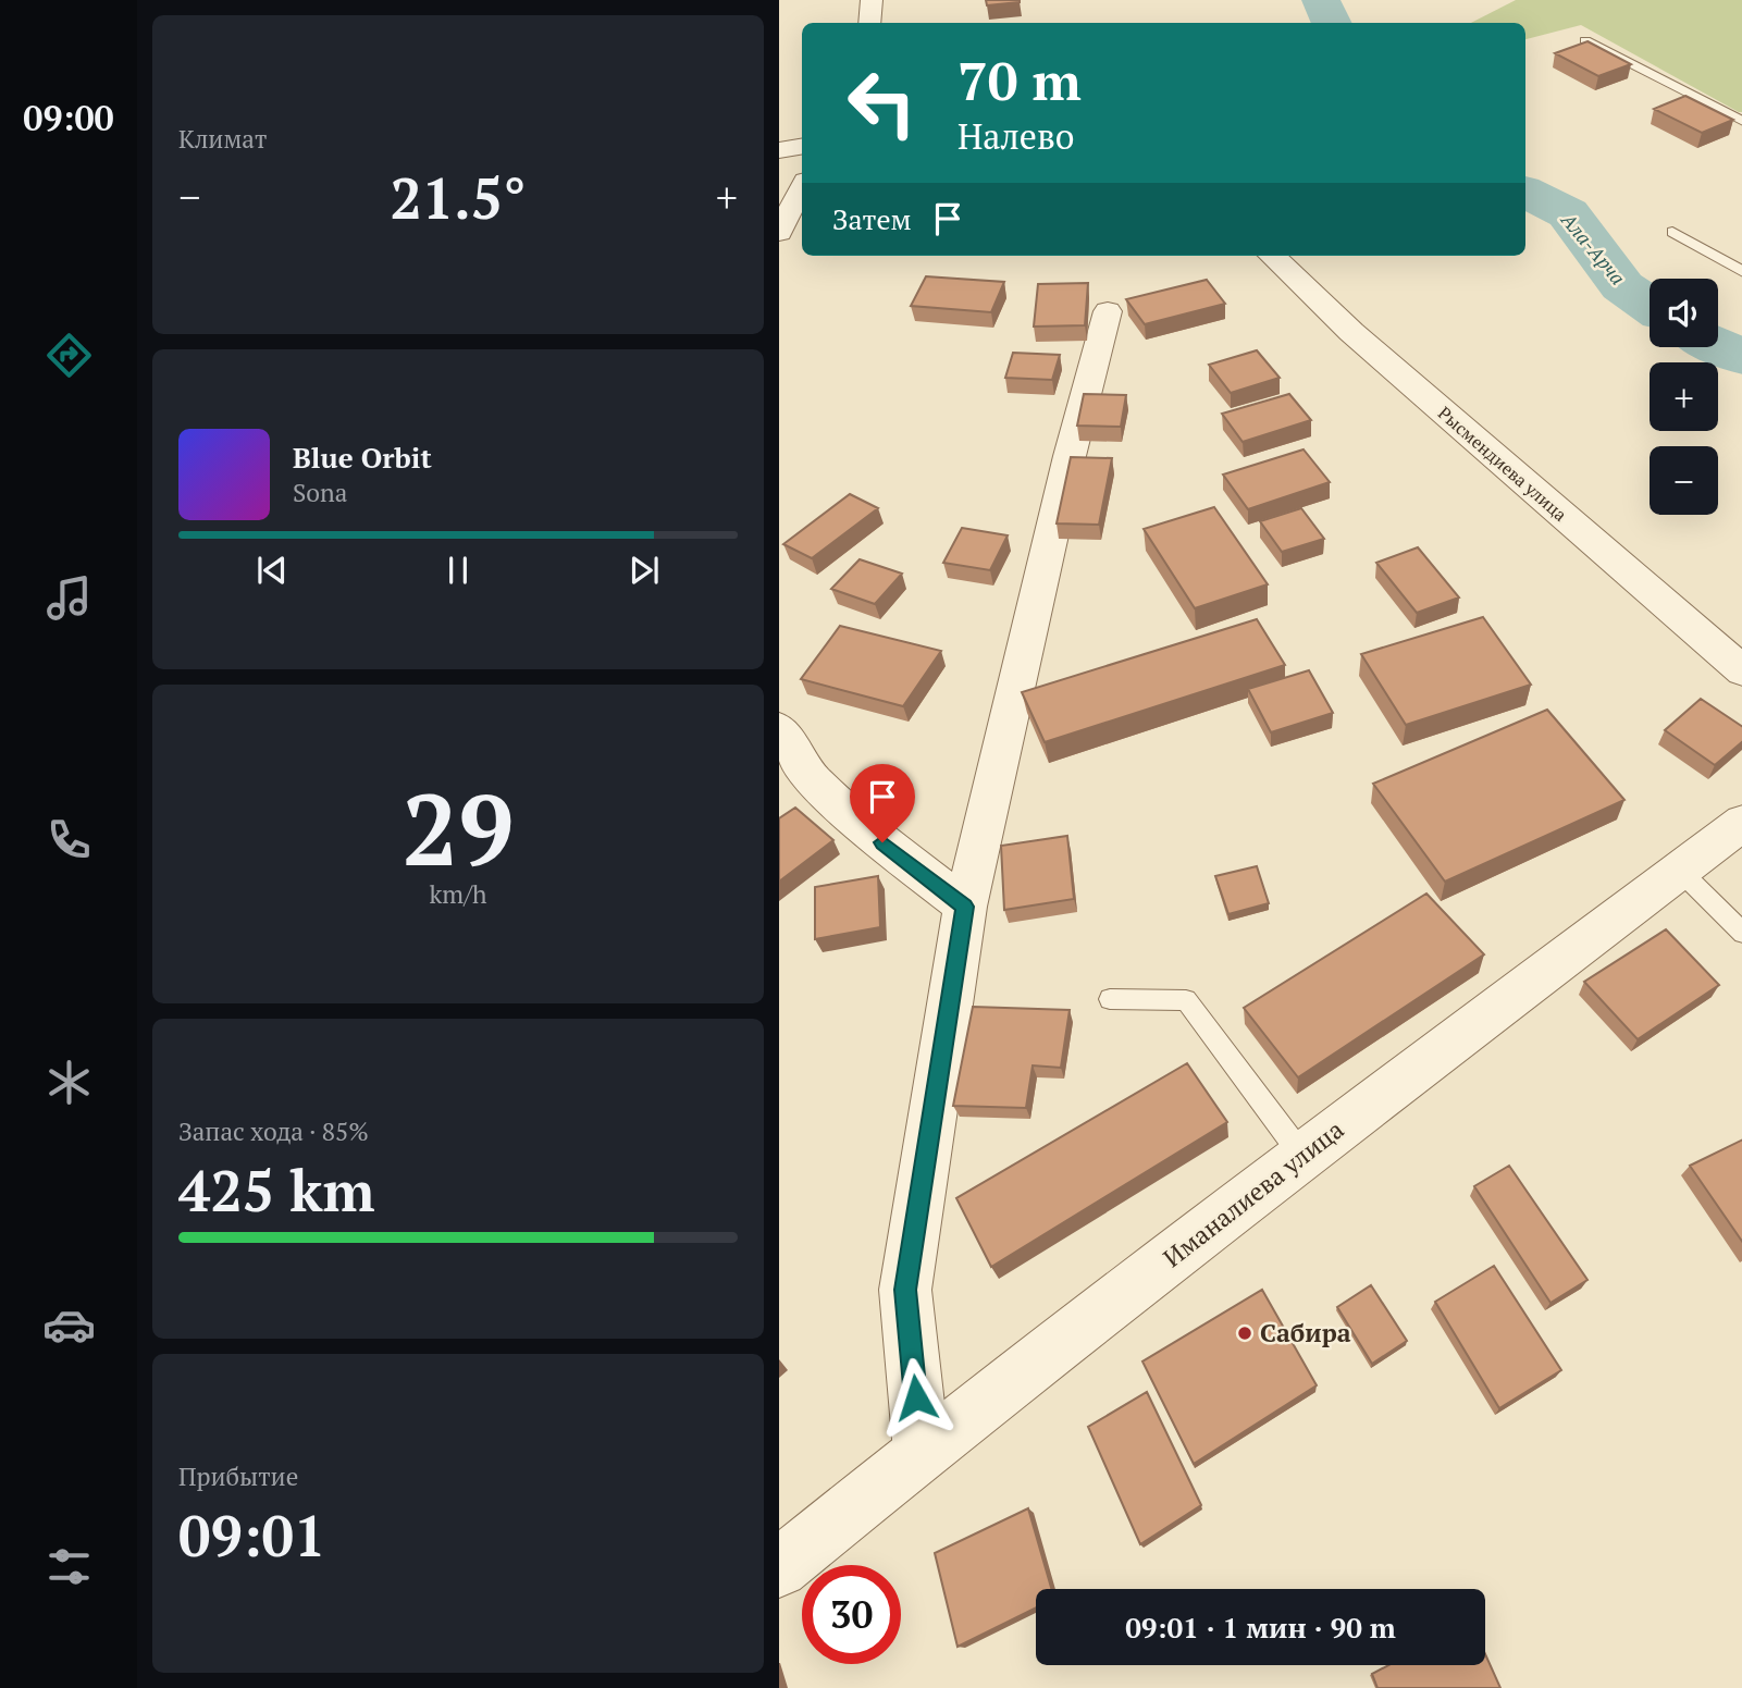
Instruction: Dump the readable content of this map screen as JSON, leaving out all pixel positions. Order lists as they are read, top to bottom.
{
  "streets": {
    "street": ["Рысмендиева улица", "Иманалиева улица"]
  },
  "water": ["Ала-Арча"],
  "places": ["Сабира"],
  "page": {
    "tabs": "09:00",
    "tile": [
      "Климат",
      ["29", "km/h"],
      ["Запас хода · 85%", "425 km"],
      ["Прибытие", "09:01"]
    ],
    "turn": ["70 m", "Налево"],
    "heat": ["−", "21.5°", "+"],
    "then": "Затем",
    "map_buttons": ["+", "−"],
    "song": ["Blue Orbit", "Sona"],
    "limit": "30",
    "trip": "09:01 · 1 мин · 90 m"
  }
}
